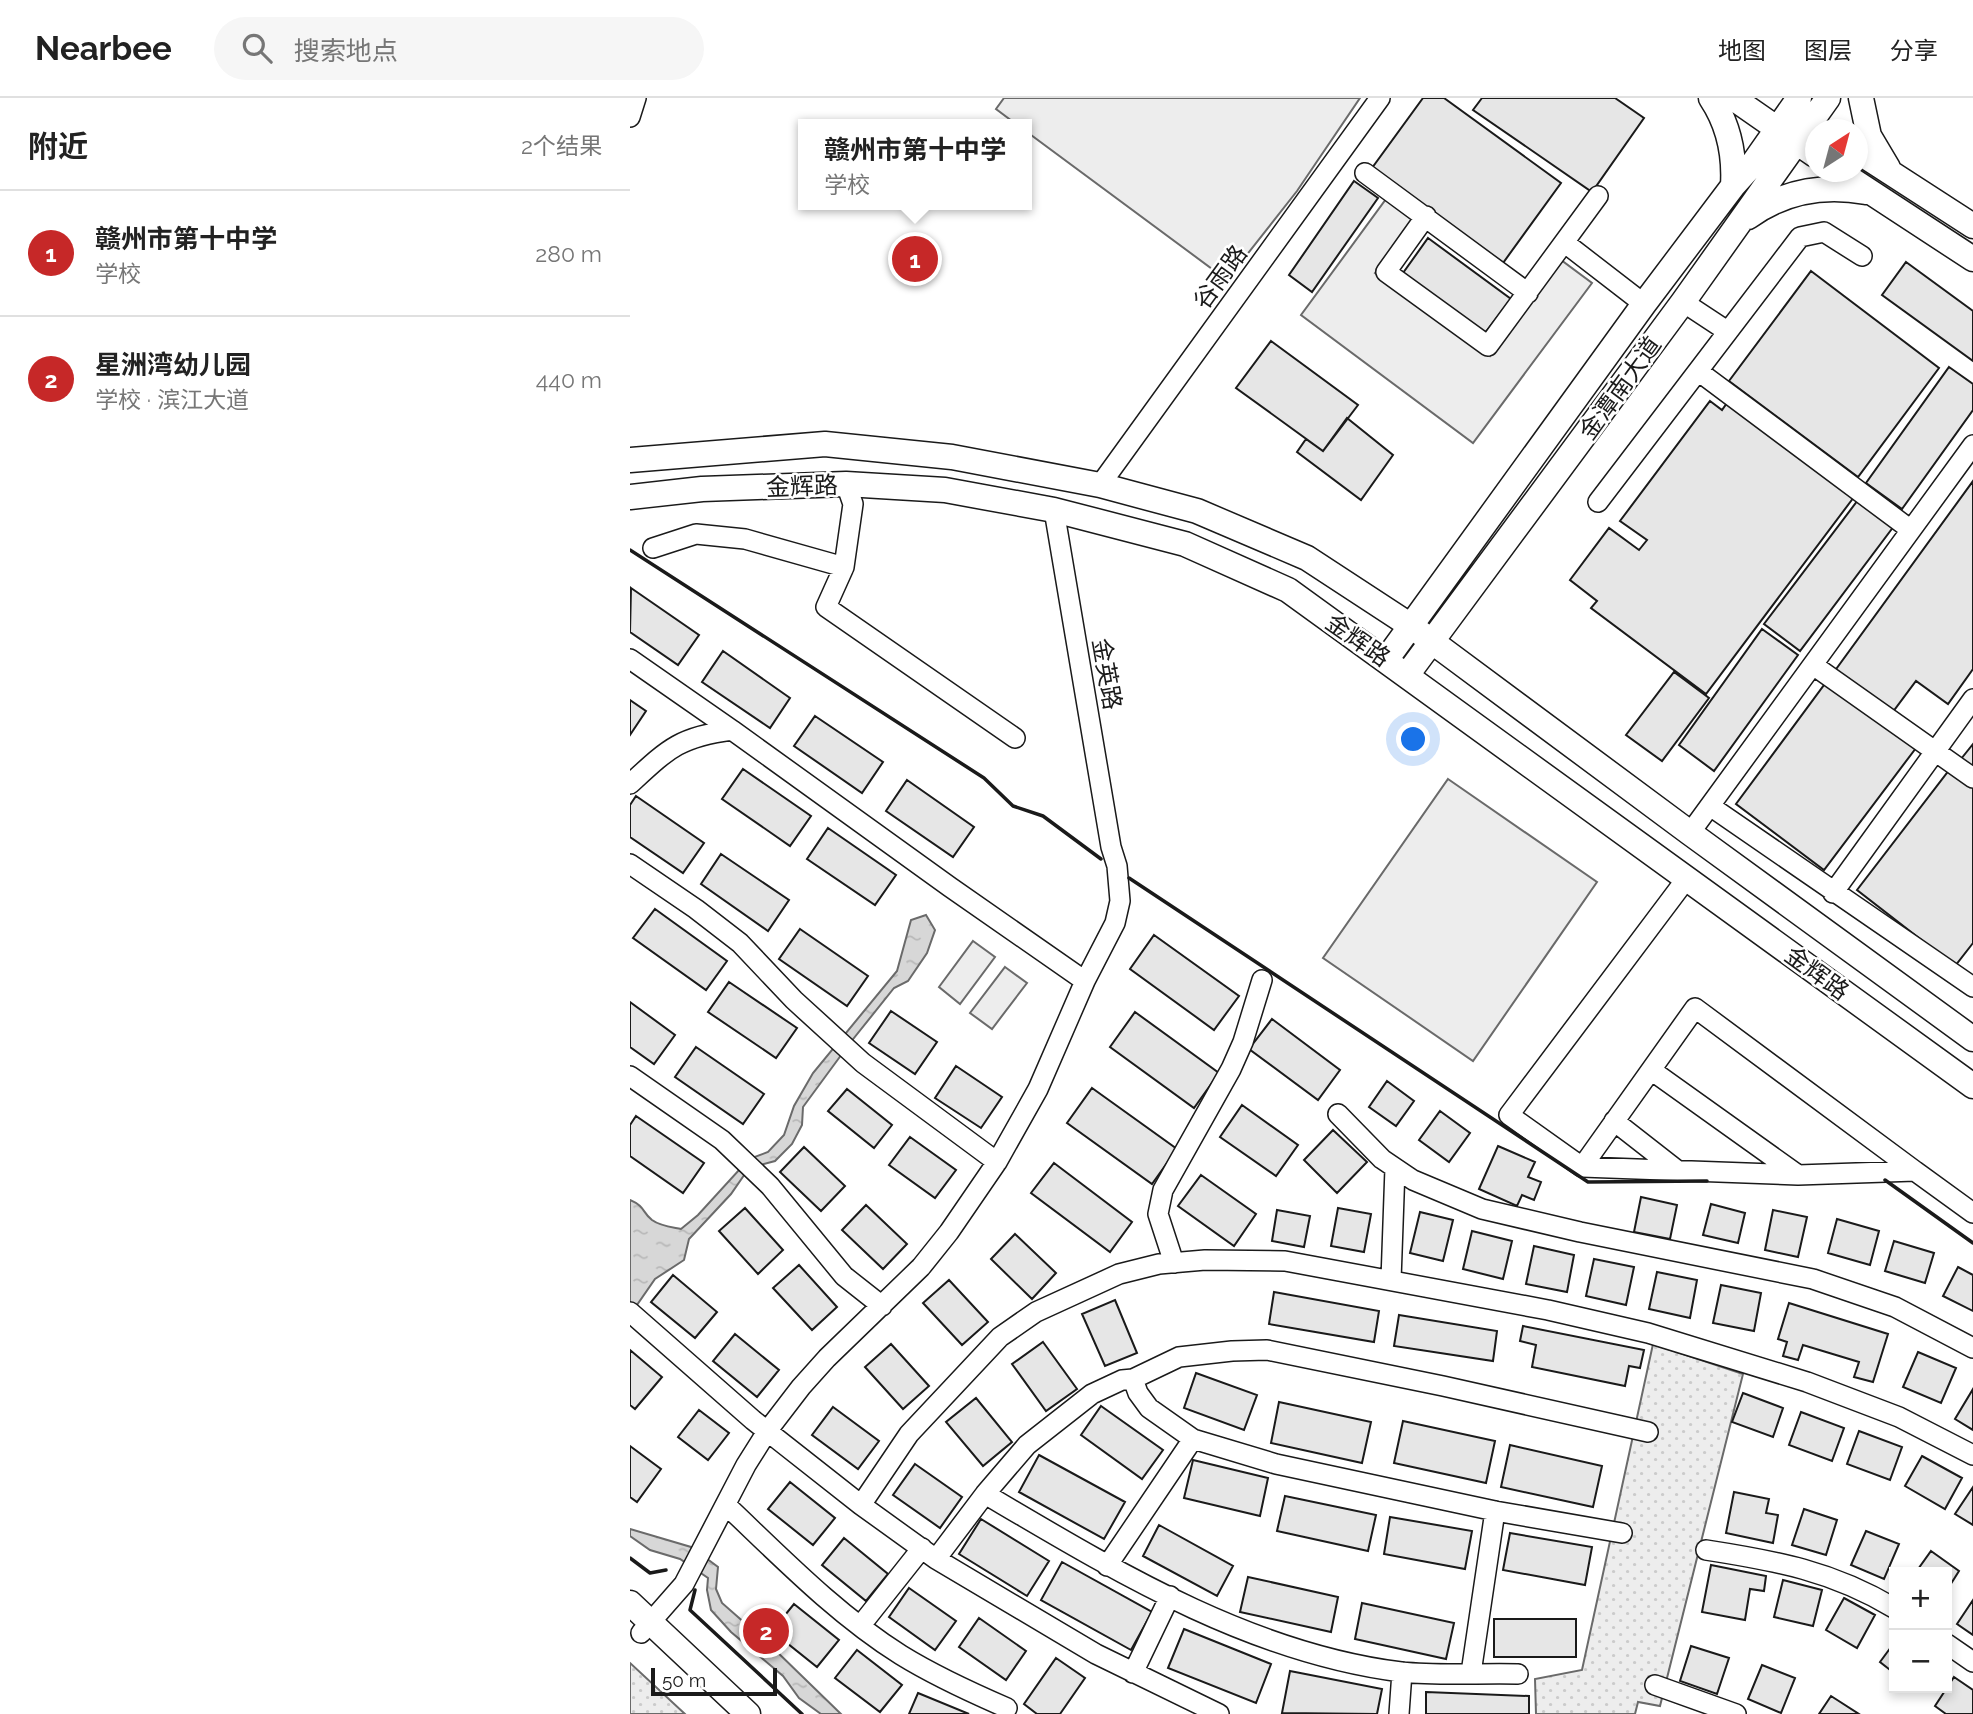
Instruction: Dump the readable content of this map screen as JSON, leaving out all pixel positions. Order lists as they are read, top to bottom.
{
  "streets": {
    "main road": ["金潭南大道", "金辉路"],
    "street": ["谷雨路", "金英路"]
  },
  "crossings": [
    ["谷雨路", "金辉路"],
    ["金潭南大道", "金辉路"],
    ["金辉路", "金英路"]
  ],
  "scale_bar": "50 m",
  "north": "top right",
  "page": {
    "header": "Nearbee",
    "search": "搜索地点",
    "nav": ["地图", "图层", "分享"],
    "heading": ["附近", "2个结果"],
    "popup": ["赣州市第十中学", "学校"],
    "list": [
      {
        "mark": "1",
        "name": "赣州市第十中学",
        "note": "学校",
        "value": "280 m"
      },
      {
        "mark": "2",
        "name": "星洲湾幼儿园",
        "note": "学校 · 滨江大道",
        "value": "440 m"
      }
    ],
    "pins": ["1", "2"],
    "map_buttons": ["+", "−"],
    "scale": "50 m"
  }
}
